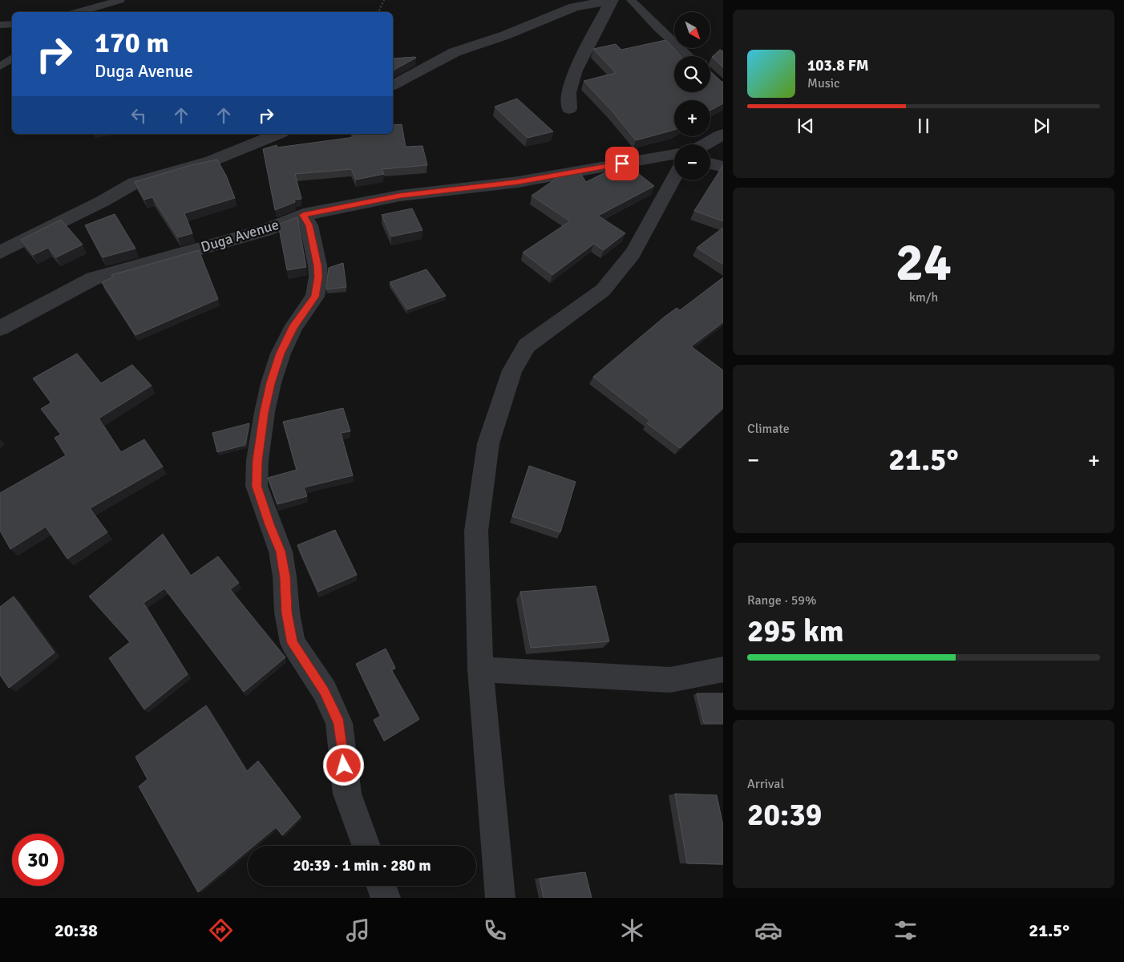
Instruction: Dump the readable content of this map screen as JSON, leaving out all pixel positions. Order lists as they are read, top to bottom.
{
  "streets": {
    "street": ["Duga Avenue"]
  },
  "north": "bottom right",
  "page": {
    "map_buttons": ["+", "−"],
    "turn": ["170 m", "Duga Avenue"],
    "song": ["103.8 FM", "Music"],
    "tile": [
      ["24", "km/h"],
      "Climate",
      ["Range · 59%", "295 km"],
      ["Arrival", "20:39"]
    ],
    "heat": ["−", "21.5°", "+"],
    "limit": "30",
    "trip": "20:39 · 1 min · 280 m",
    "tabs": ["20:38", "21.5°"]
  }
}
